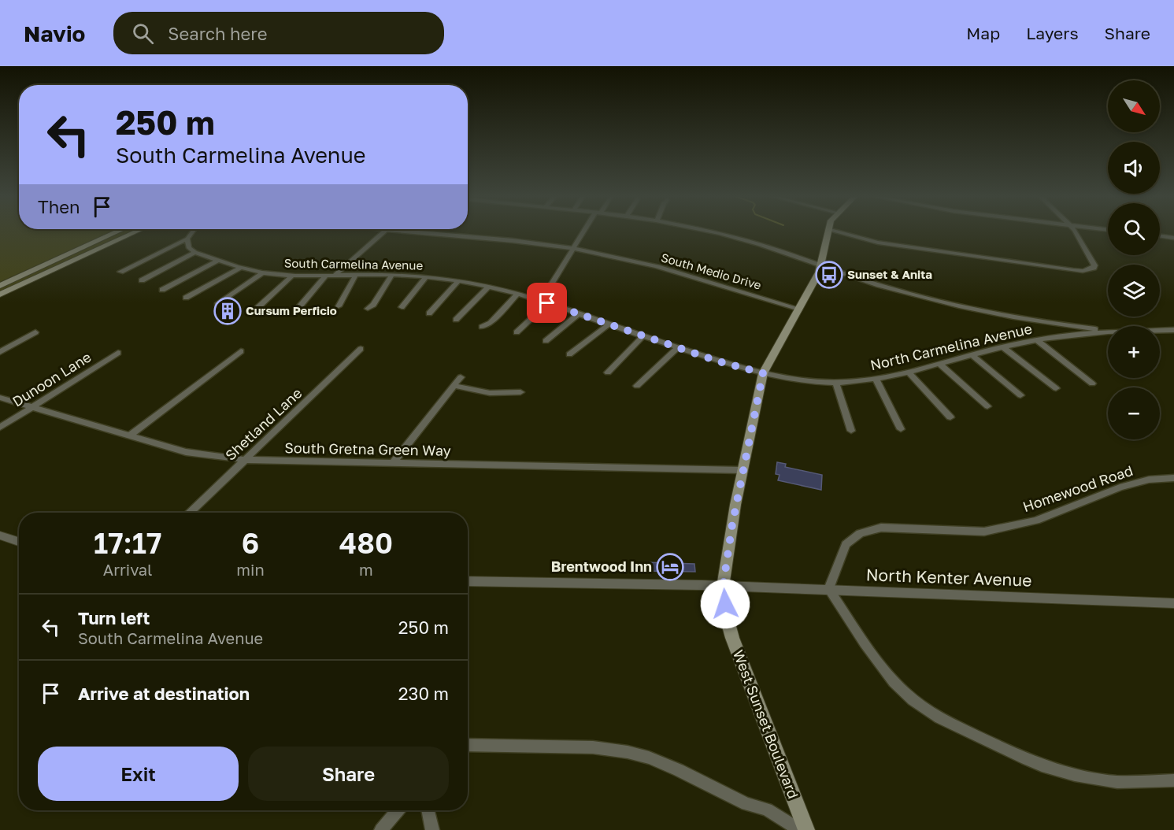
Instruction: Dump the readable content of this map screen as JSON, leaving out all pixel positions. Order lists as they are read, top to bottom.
{
  "streets": {
    "main road": ["West Sunset Boulevard"],
    "street": [
      "South Carmelina Avenue",
      "South Medio Drive",
      "North Carmelina Avenue",
      "Dunoon Lane",
      "Shetland Lane",
      "South Gretna Green Way",
      "Homewood Road",
      "North Kenter Avenue"
    ]
  },
  "crossings": [
    ["South Carmelina Avenue", "North Carmelina Avenue"],
    ["South Carmelina Avenue", "West Sunset Boulevard"],
    ["South Medio Drive", "West Sunset Boulevard"],
    ["North Carmelina Avenue", "West Sunset Boulevard"],
    ["Dunoon Lane", "South Gretna Green Way"],
    ["Shetland Lane", "South Gretna Green Way"],
    ["South Gretna Green Way", "West Sunset Boulevard"],
    ["Homewood Road", "North Kenter Avenue"],
    ["North Kenter Avenue", "West Sunset Boulevard"]
  ],
  "places": {
    "bus stop": ["Sunset & Anita"],
    "building": ["Cursum Perficio"],
    "hotel": ["Brentwood Inn"]
  },
  "north": "bottom right",
  "page": {
    "header": "Navio",
    "search": "Search here",
    "nav": ["Map", "Layers", "Share"],
    "map_buttons": ["+", "−"],
    "turn": ["250 m", "South Carmelina Avenue"],
    "then": "Then",
    "eta": [
      "17:17",
      "Arrival",
      "6",
      "min",
      "480",
      "m"
    ],
    "list": [
      {
        "name": "Turn left",
        "note": "South Carmelina Avenue",
        "value": "250 m"
      },
      {
        "name": "Arrive at destination",
        "value": "230 m"
      }
    ],
    "buttons": ["Exit", "Share"]
  }
}
